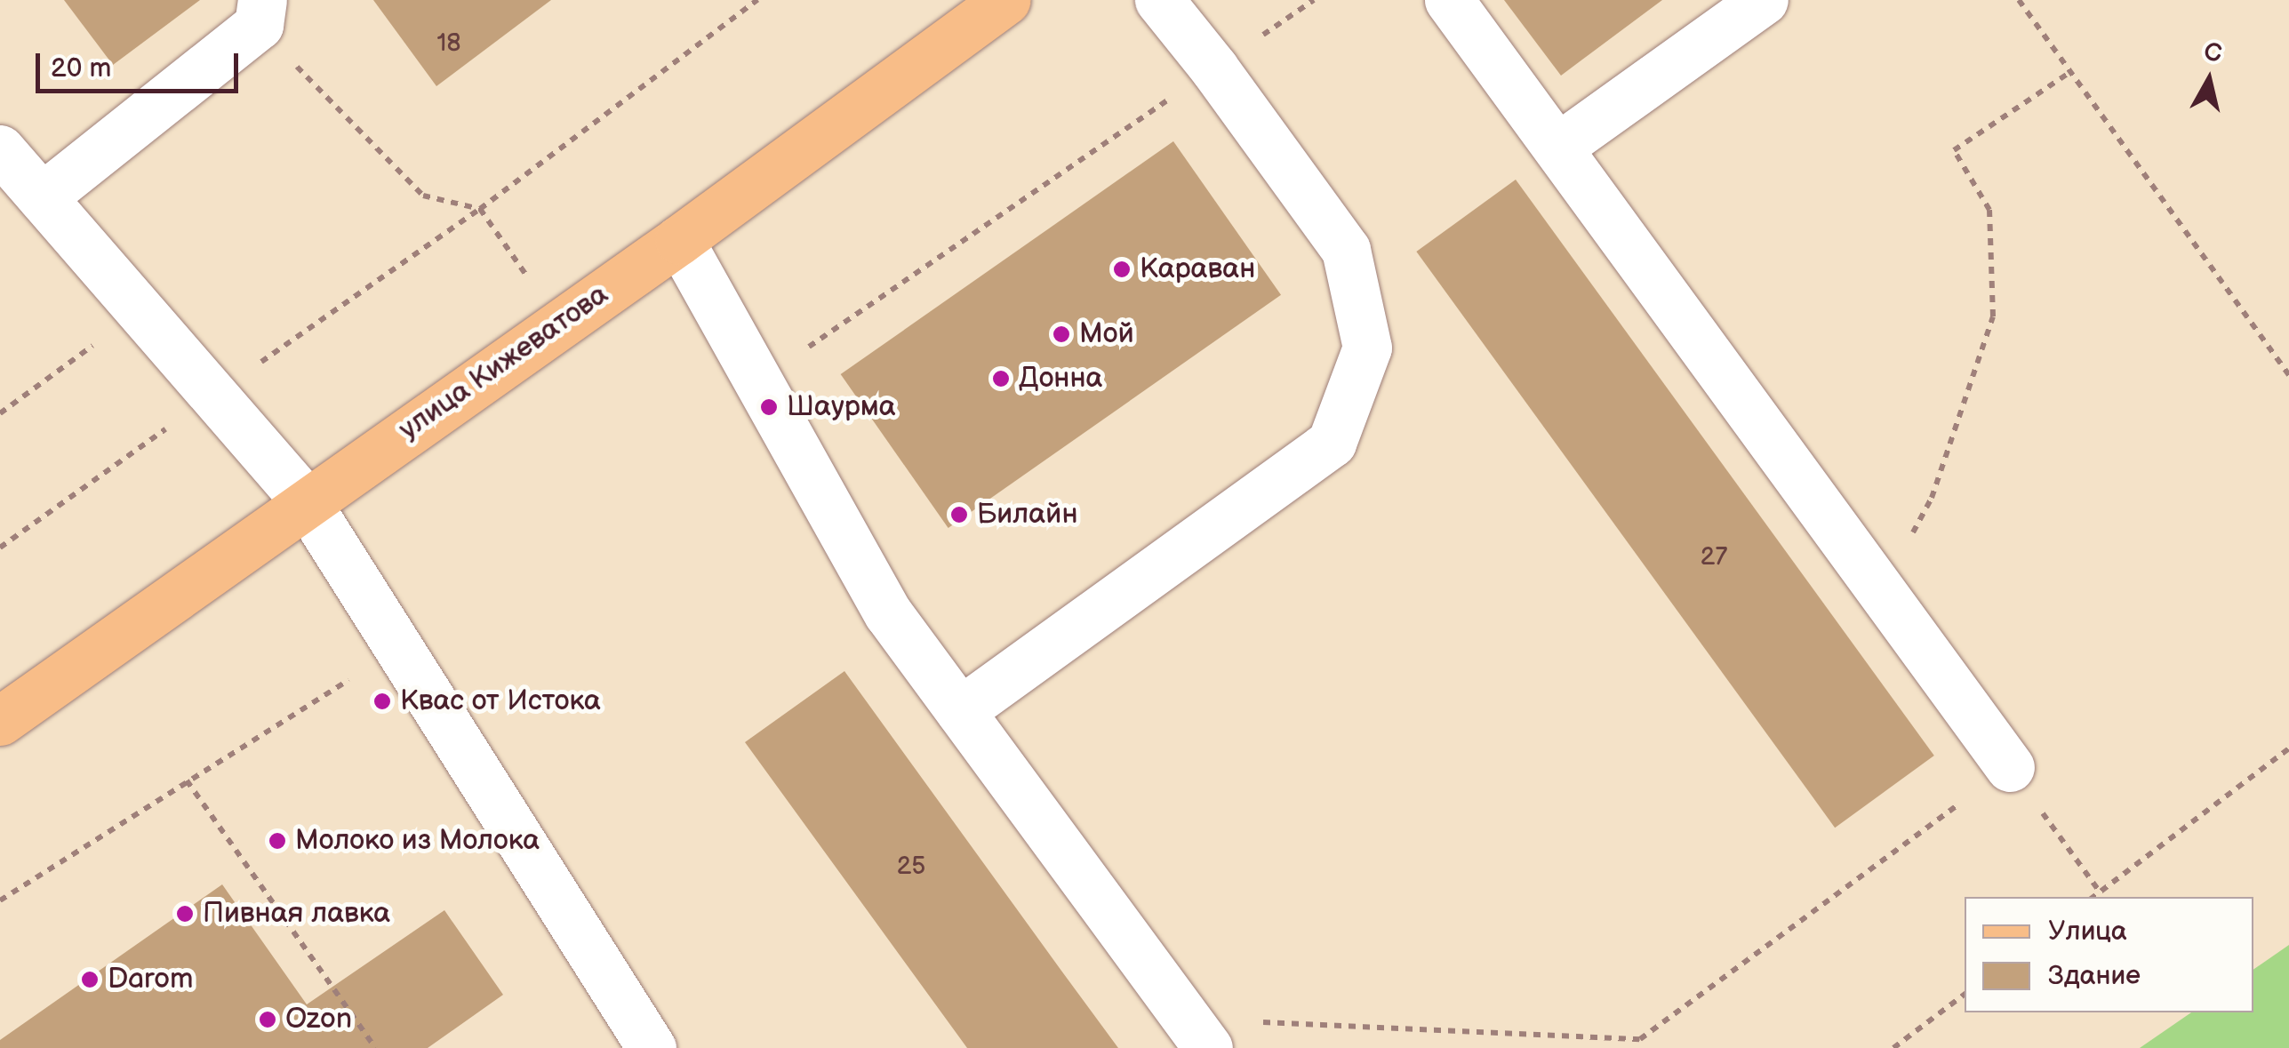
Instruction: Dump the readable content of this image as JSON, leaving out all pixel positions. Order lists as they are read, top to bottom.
{
  "streets": {
    "main road": ["улица Кижеватова"]
  },
  "places": [
    "Караван",
    "Мой",
    "Донна",
    "Шаурма",
    "Билайн",
    "Квас от Истока",
    "Молоко из Молока",
    "Пивная лавка",
    "Darom",
    "Ozon"
  ],
  "house_numbers": ["18", "27", "25"],
  "legend": ["Улица", "Здание"],
  "scale_bar": "20 m",
  "north": "top"
}
